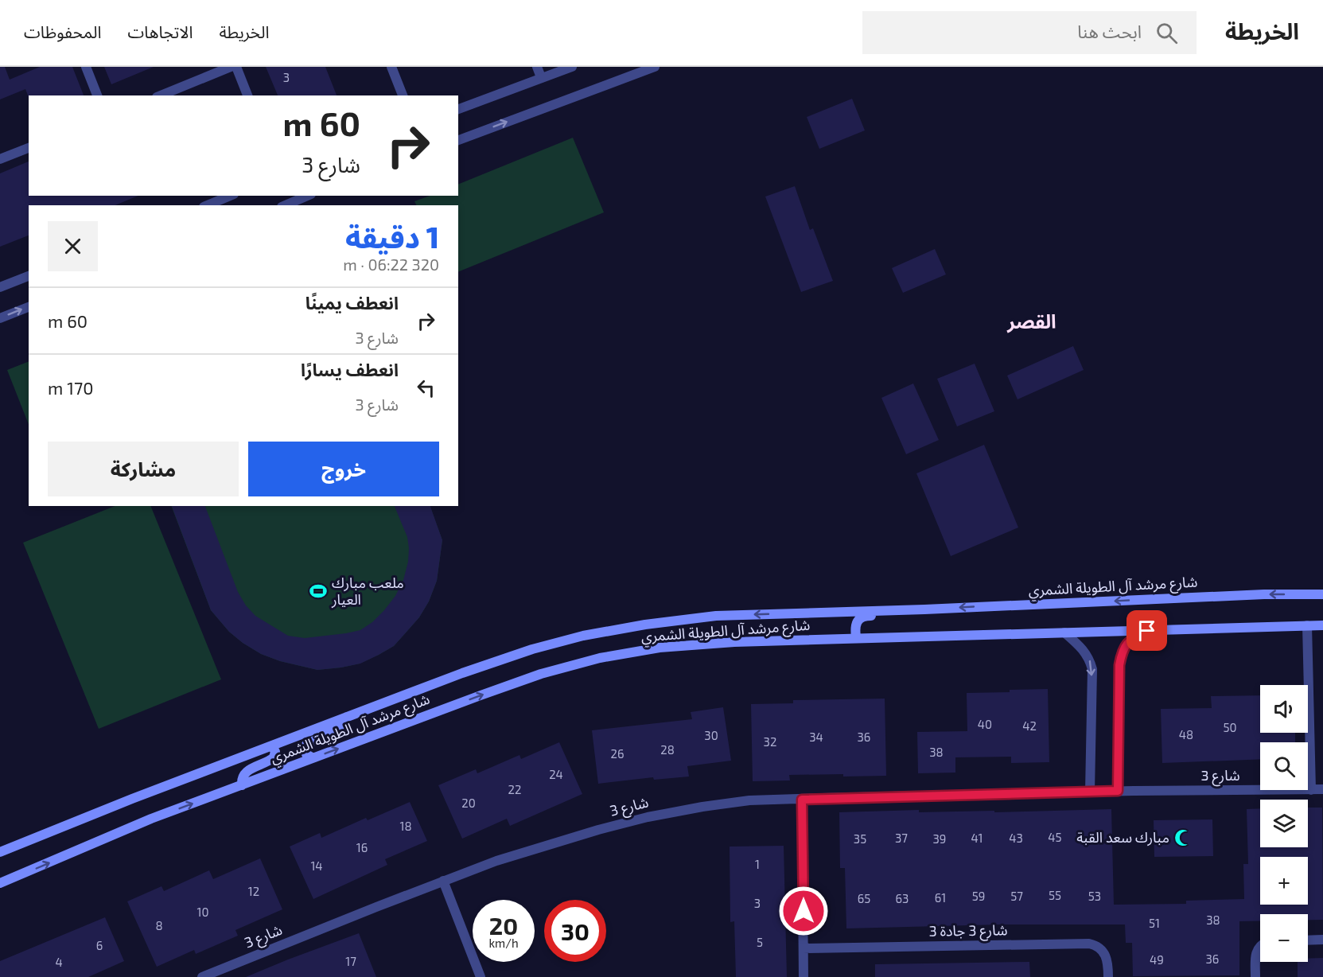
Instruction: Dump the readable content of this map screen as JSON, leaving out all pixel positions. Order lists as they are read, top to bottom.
{
  "streets": {
    "main road": ["شارع مرشد آل الطويلة الشمري"],
    "street": ["شارع 3", "شارع 3 جادة 3"]
  },
  "districts": ["القصر"],
  "places": {
    "sports": ["ملعب مبارك العيار"],
    "mosque": ["مبارك سعد القبة"]
  },
  "house_numbers": [
    "3",
    "40",
    "42",
    "50",
    "48",
    "30",
    "34",
    "36",
    "32",
    "28",
    "38",
    "26",
    "24",
    "22",
    "20",
    "18",
    "45",
    "37",
    "41",
    "43",
    "35",
    "39",
    "16",
    "1",
    "14",
    "12",
    "55",
    "59",
    "57",
    "53",
    "61",
    "65",
    "63",
    "3",
    "10",
    "38",
    "51",
    "8",
    "5",
    "6",
    "36",
    "49",
    "17",
    "4"
  ],
  "page": {
    "header": "الخريطة",
    "search": "ابحث هنا",
    "nav": ["الخريطة", "الاتجاهات", "المحفوظات"],
    "turn": ["60 m", "شارع 3"],
    "heading": ["1 دقيقة", "320 m · 06:22"],
    "list": [
      {
        "name": "انعطف يمينًا",
        "note": "شارع 3",
        "value": "60 m"
      },
      {
        "name": "انعطف يسارًا",
        "note": "شارع 3",
        "value": "170 m"
      }
    ],
    "buttons": ["خروج", "مشاركة"],
    "map_buttons": ["+", "−"],
    "speed": "20 km/h",
    "limit": "30"
  }
}
